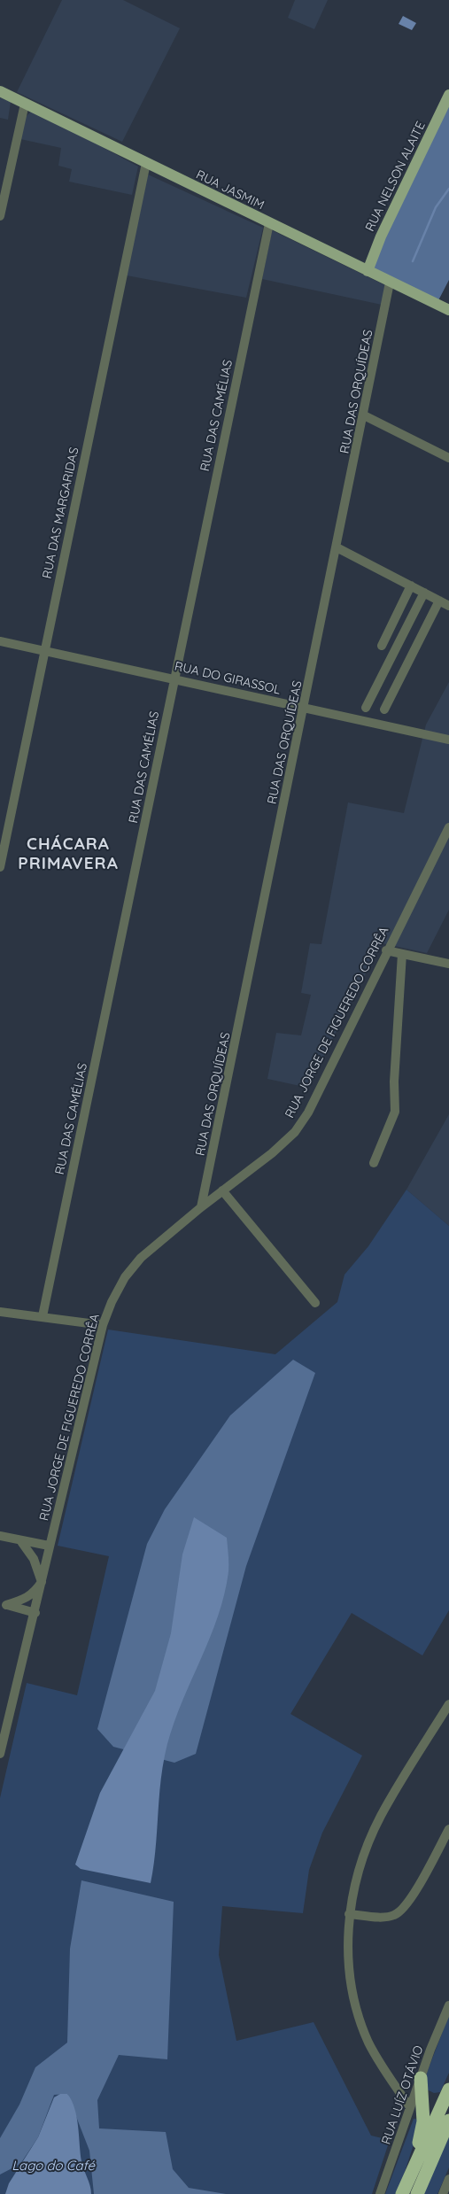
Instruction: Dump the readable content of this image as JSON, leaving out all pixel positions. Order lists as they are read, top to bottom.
{
  "streets": {
    "main road": ["RUA NELSON ALAITE", "RUA JASMIM"],
    "street": [
      "RUA DAS ORQUÍDEAS",
      "RUA DAS CAMÉLIAS",
      "RUA DAS MARGARIDAS",
      "RUA DO GIRASSOL",
      "RUA JORGE DE FIGUEREDO CORRÊA",
      "RUA LUÍZ OTÁVIO"
    ]
  },
  "crossings": [
    ["RUA NELSON ALAITE", "RUA JASMIM"],
    ["RUA JASMIM", "RUA DAS ORQUÍDEAS"],
    ["RUA JASMIM", "RUA DAS CAMÉLIAS"],
    ["RUA JASMIM", "RUA DAS MARGARIDAS"],
    ["RUA DAS ORQUÍDEAS", "RUA DO GIRASSOL"],
    ["RUA DAS ORQUÍDEAS", "RUA JORGE DE FIGUEREDO CORRÊA"],
    ["RUA DAS CAMÉLIAS", "RUA DO GIRASSOL"],
    ["RUA DAS MARGARIDAS", "RUA DO GIRASSOL"]
  ],
  "districts": ["CHÁCARA PRIMAVERA"],
  "water": ["Lago do Café"]
}
